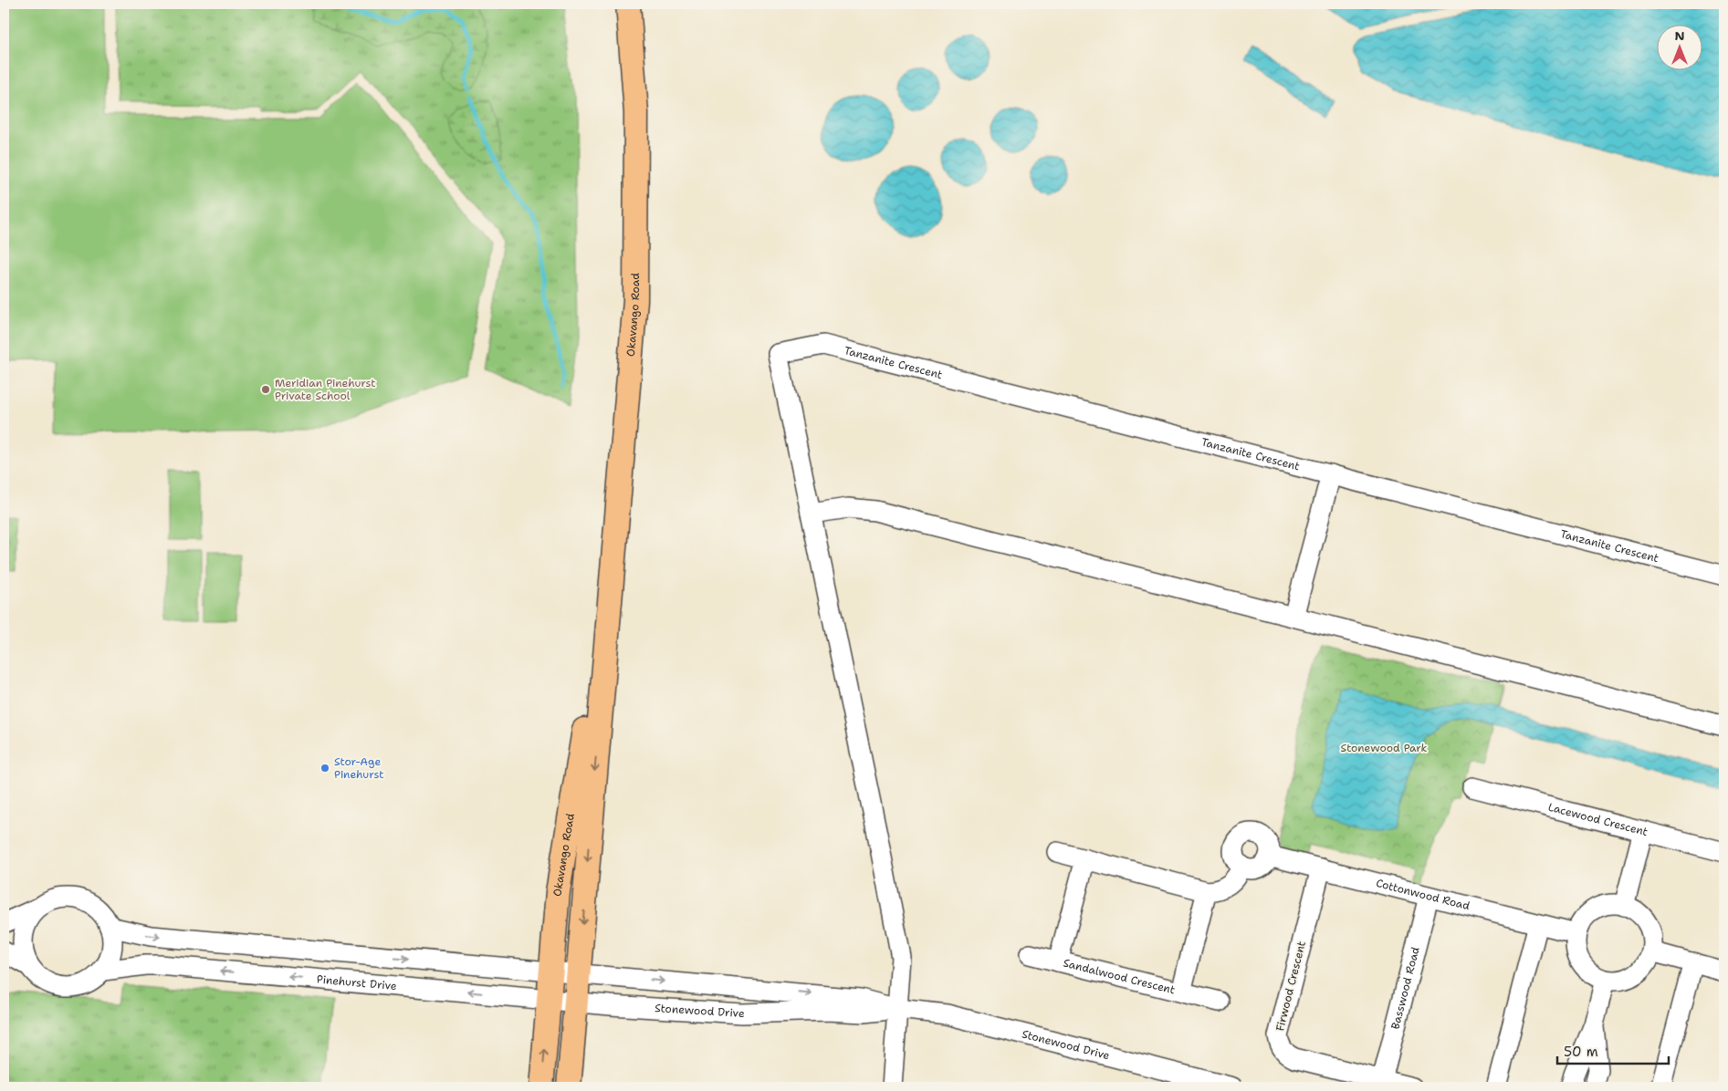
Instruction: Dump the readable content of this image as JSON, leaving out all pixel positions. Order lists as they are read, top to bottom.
{
  "streets": {
    "main road": ["Okavango Road"],
    "street": [
      "Tanzanite Crescent",
      "Lacewood Crescent",
      "Cottonwood Road",
      "Sandalwood Crescent",
      "Pinehurst Drive",
      "Firwood Crescent",
      "Basswood Road",
      "Stonewood Drive"
    ]
  },
  "crossings": [
    ["Okavango Road", "Pinehurst Drive"],
    ["Okavango Road", "Stonewood Drive"],
    ["Cottonwood Road", "Firwood Crescent"],
    ["Cottonwood Road", "Basswood Road"],
    ["Pinehurst Drive", "Stonewood Drive"],
    ["Firwood Crescent", "Basswood Road"]
  ],
  "parks": ["Stonewood Park"],
  "places": ["Meridian Pinehurst Private School", "Stor-Age Pinehurst"],
  "scale_bar": "50 m",
  "north": "top"
}
